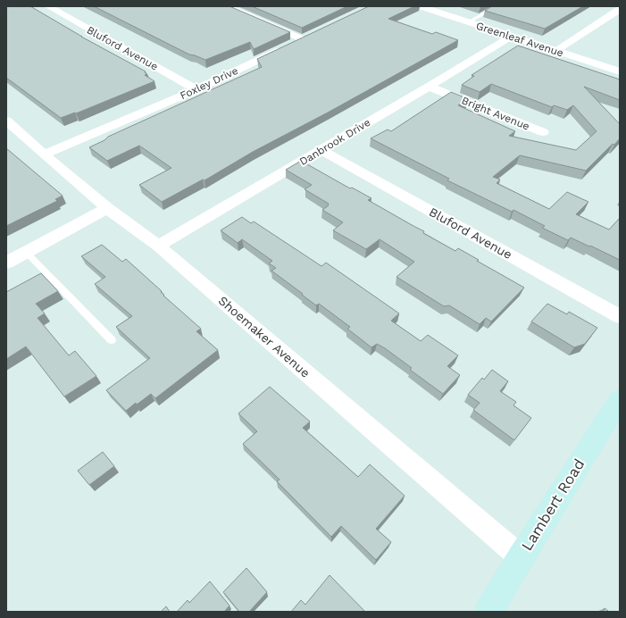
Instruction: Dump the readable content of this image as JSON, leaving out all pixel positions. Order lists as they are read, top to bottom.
{
  "streets": {
    "main road": ["Lambert Road"],
    "street": [
      "Greenleaf Avenue",
      "Bluford Avenue",
      "Foxley Drive",
      "Bright Avenue",
      "Danbrook Drive",
      "Shoemaker Avenue"
    ]
  },
  "crossings": [
    ["Greenleaf Avenue", "Danbrook Drive"],
    ["Bluford Avenue", "Foxley Drive"],
    ["Bluford Avenue", "Danbrook Drive"],
    ["Foxley Drive", "Shoemaker Avenue"],
    ["Bright Avenue", "Danbrook Drive"],
    ["Danbrook Drive", "Shoemaker Avenue"],
    ["Shoemaker Avenue", "Lambert Road"]
  ]
}
